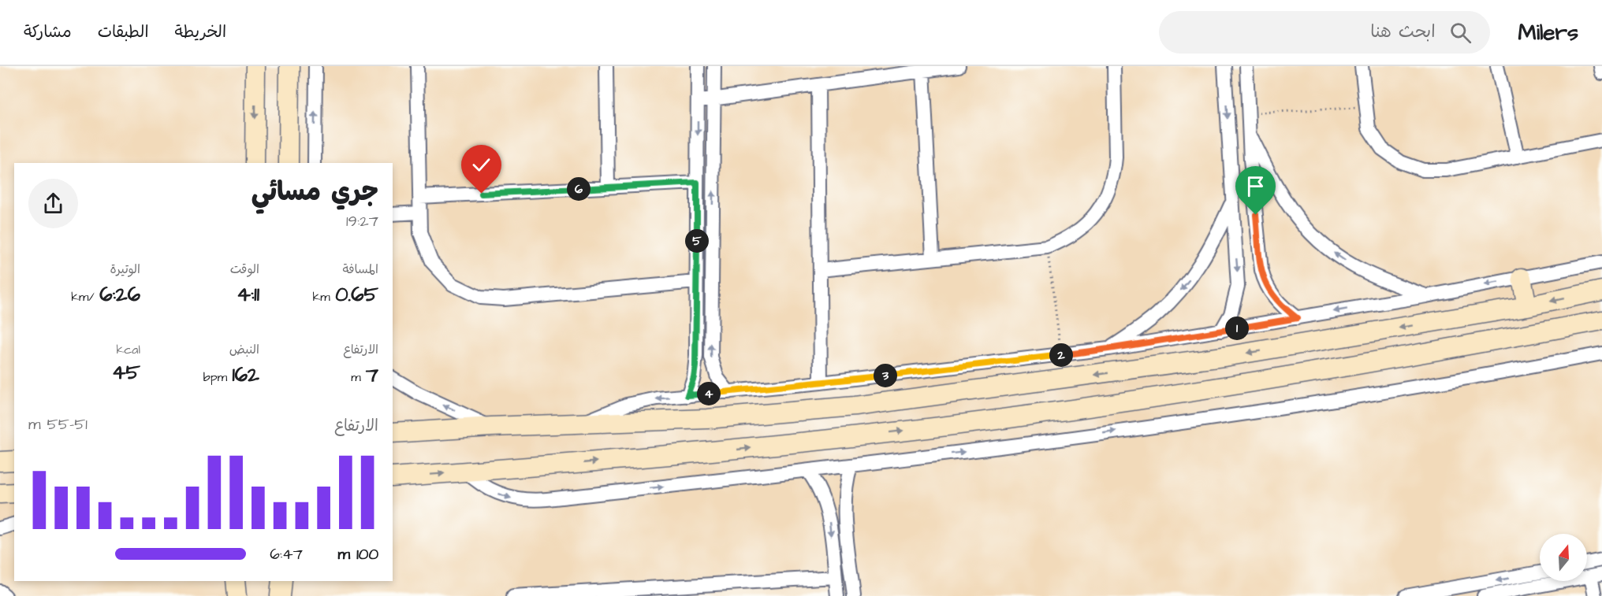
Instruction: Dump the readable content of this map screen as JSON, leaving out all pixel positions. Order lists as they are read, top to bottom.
{
  "north": "top",
  "page": {
    "header": "Milers",
    "search": "ابحث هنا",
    "nav": ["الخريطة", "الطبقات", "مشاركة"],
    "heading": ["جري مسائي", "19:27"],
    "pins": [
      "6",
      "5",
      "1",
      "2",
      "3",
      "4"
    ],
    "stats": [
      ["المسافة", "0.65 km"],
      ["الوقت", "4:11"],
      ["الوتيرة", "6:26 /km"],
      ["الارتفاع", "7 m"],
      ["النبض", "162 bpm"],
      ["kcal", "45"]
    ],
    "chart": ["الارتفاع", "51–55 m"],
    "list": [
      {
        "name": "100 m",
        "note": "6:47"
      }
    ]
  }
}
